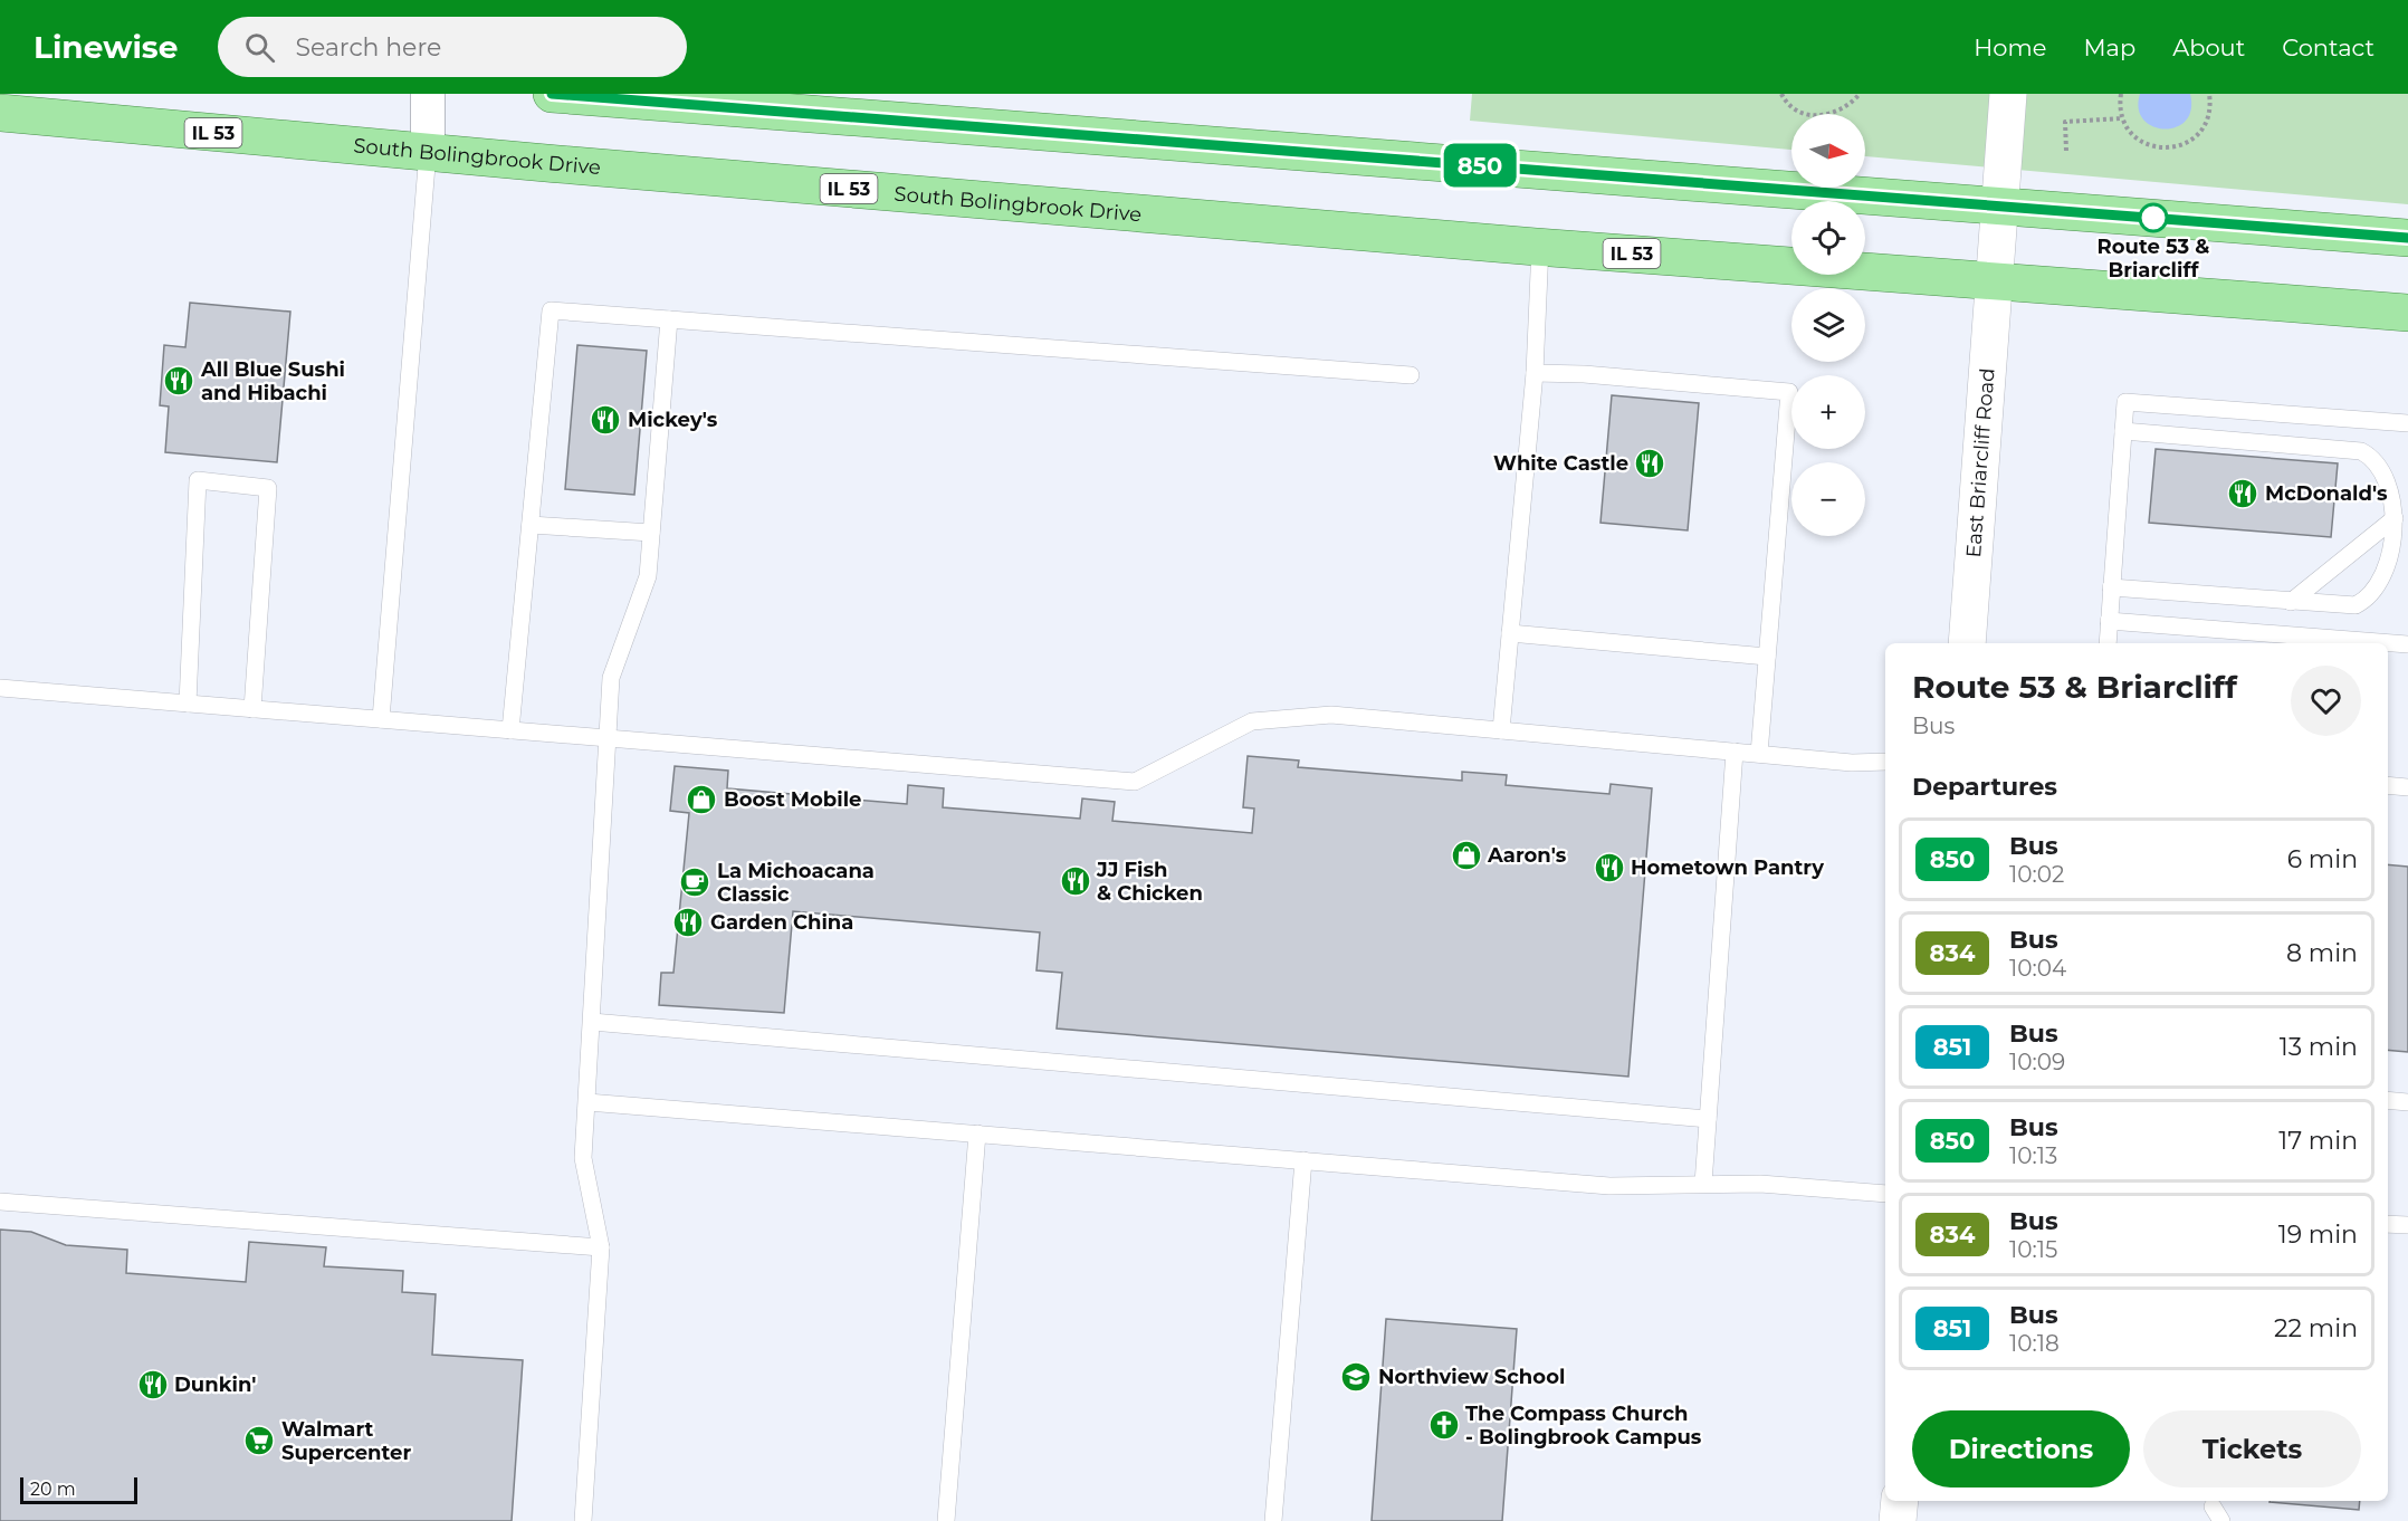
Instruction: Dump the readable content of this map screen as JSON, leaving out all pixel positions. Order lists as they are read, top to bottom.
{
  "streets": {
    "main road": ["IL 53", "South Bolingbrook Drive"],
    "street": ["East Briarcliff Road"]
  },
  "crossings": [
    ["IL 53", "South Bolingbrook Drive"],
    ["IL 53", "East Briarcliff Road"],
    ["South Bolingbrook Drive", "East Briarcliff Road"]
  ],
  "places": {
    "other": ["Route 53 & Briarcliff"],
    "restaurant": [
      "All Blue Sushi and Hibachi",
      "Mickey's",
      "White Castle",
      "McDonald's",
      "Hometown Pantry",
      "JJ Fish & Chicken",
      "Garden China",
      "Dunkin'"
    ],
    "shop": ["Boost Mobile", "Aaron's"],
    "cafe": ["La Michoacana Classic"],
    "school or university": ["Northview School"],
    "church": ["The Compass Church - Bolingbrook Campus"],
    "supermarket": ["Walmart Supercenter"]
  },
  "lines": ["bus line 850"],
  "scale_bar": "20 m",
  "north": "right",
  "page": {
    "header": "Linewise",
    "search": "Search here",
    "nav": [
      "Home",
      "Map",
      "About",
      "Contact"
    ],
    "on_map": "850",
    "map_buttons": ["+", "−"],
    "heading": [
      ["Route 53 & Briarcliff", "Bus"],
      "Departures"
    ],
    "list": [
      {
        "mark": "850",
        "name": "Bus",
        "note": "10:02",
        "value": "6 min"
      },
      {
        "mark": "834",
        "name": "Bus",
        "note": "10:04",
        "value": "8 min"
      },
      {
        "mark": "851",
        "name": "Bus",
        "note": "10:09",
        "value": "13 min"
      },
      {
        "mark": "850",
        "name": "Bus",
        "note": "10:13",
        "value": "17 min"
      },
      {
        "mark": "834",
        "name": "Bus",
        "note": "10:15",
        "value": "19 min"
      },
      {
        "mark": "851",
        "name": "Bus",
        "note": "10:18",
        "value": "22 min"
      }
    ],
    "buttons": ["Directions", "Tickets"],
    "scale": "20 m"
  }
}
